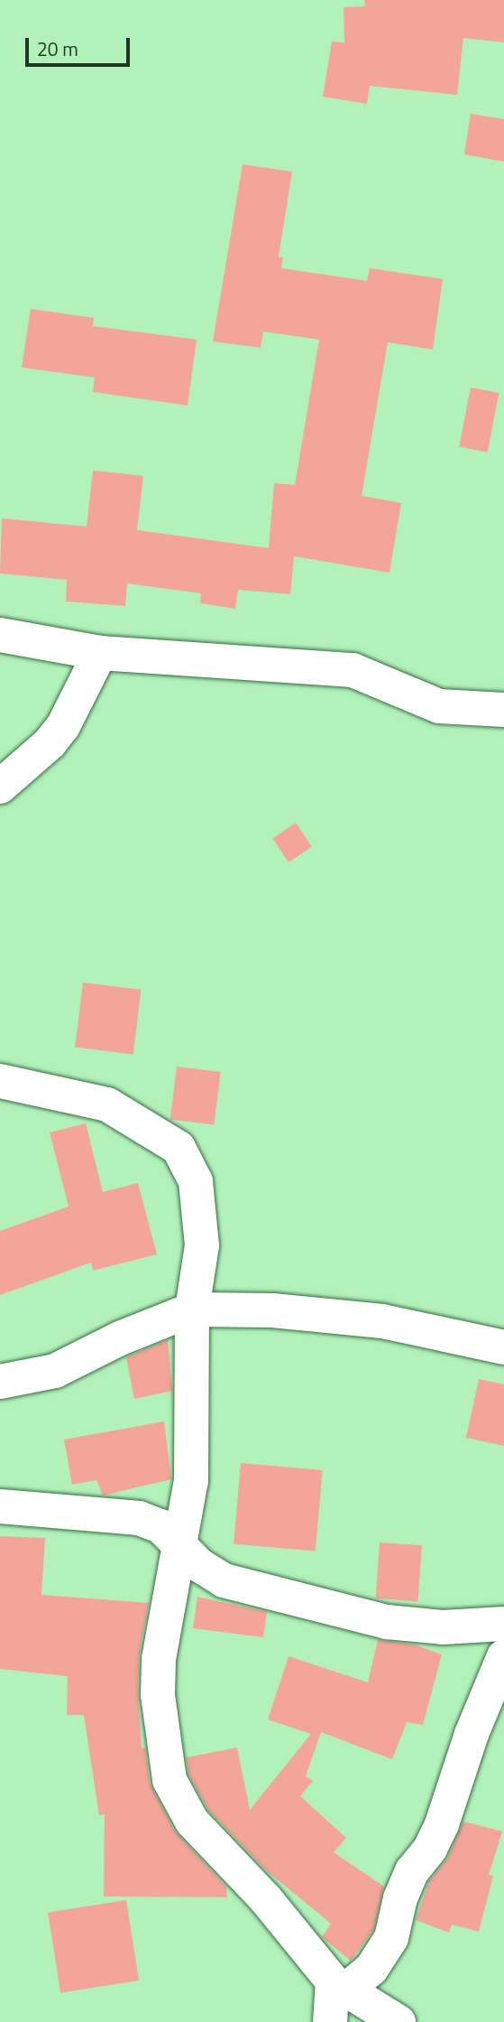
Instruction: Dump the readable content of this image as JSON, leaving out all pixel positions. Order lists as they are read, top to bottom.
{
  "scale_bar": "20 m"
}
